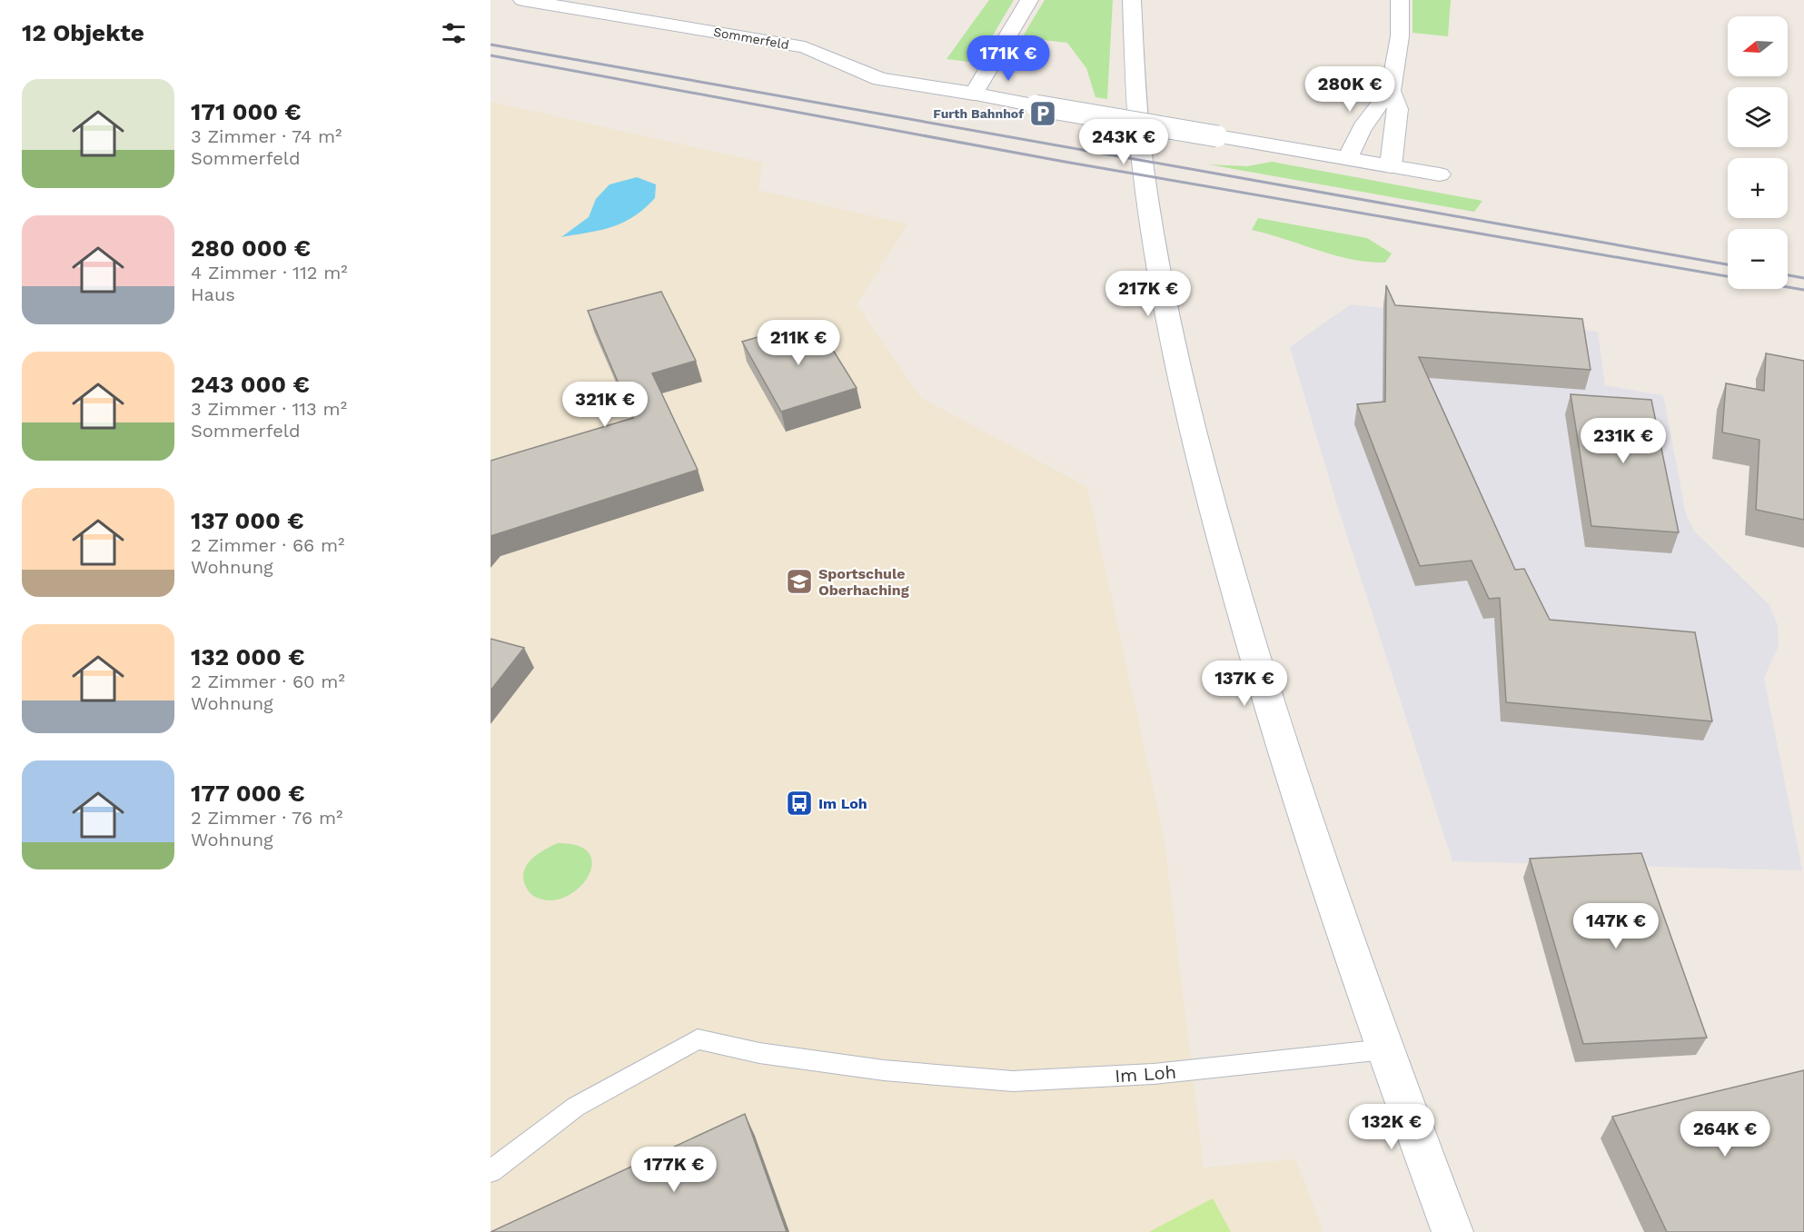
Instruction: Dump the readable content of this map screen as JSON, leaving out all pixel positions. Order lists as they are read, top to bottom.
{
  "streets": {
    "main road": ["Sommerfeld"],
    "lane": ["Im Loh"]
  },
  "places": {
    "parking": ["Furth Bahnhof"],
    "school or university": ["Sportschule Oberhaching"],
    "bus stop": ["Im Loh"]
  },
  "north": "left",
  "page": {
    "heading": "12 Objekte",
    "map_buttons": ["+", "−"],
    "price": [
      "171K €",
      "280K €",
      "243K €",
      "217K €",
      "211K €",
      "321K €",
      "231K €",
      "137K €",
      "147K €",
      "132K €",
      "264K €",
      "177K €"
    ],
    "list": [
      {
        "name": "171 000 €",
        "note": "3 Zimmer · 74 m² · Sommerfeld"
      },
      {
        "name": "280 000 €",
        "note": "4 Zimmer · 112 m² · Haus"
      },
      {
        "name": "243 000 €",
        "note": "3 Zimmer · 113 m² · Sommerfeld"
      },
      {
        "name": "137 000 €",
        "note": "2 Zimmer · 66 m² · Wohnung"
      },
      {
        "name": "132 000 €",
        "note": "2 Zimmer · 60 m² · Wohnung"
      },
      {
        "name": "177 000 €",
        "note": "2 Zimmer · 76 m² · Wohnung"
      }
    ]
  }
}
